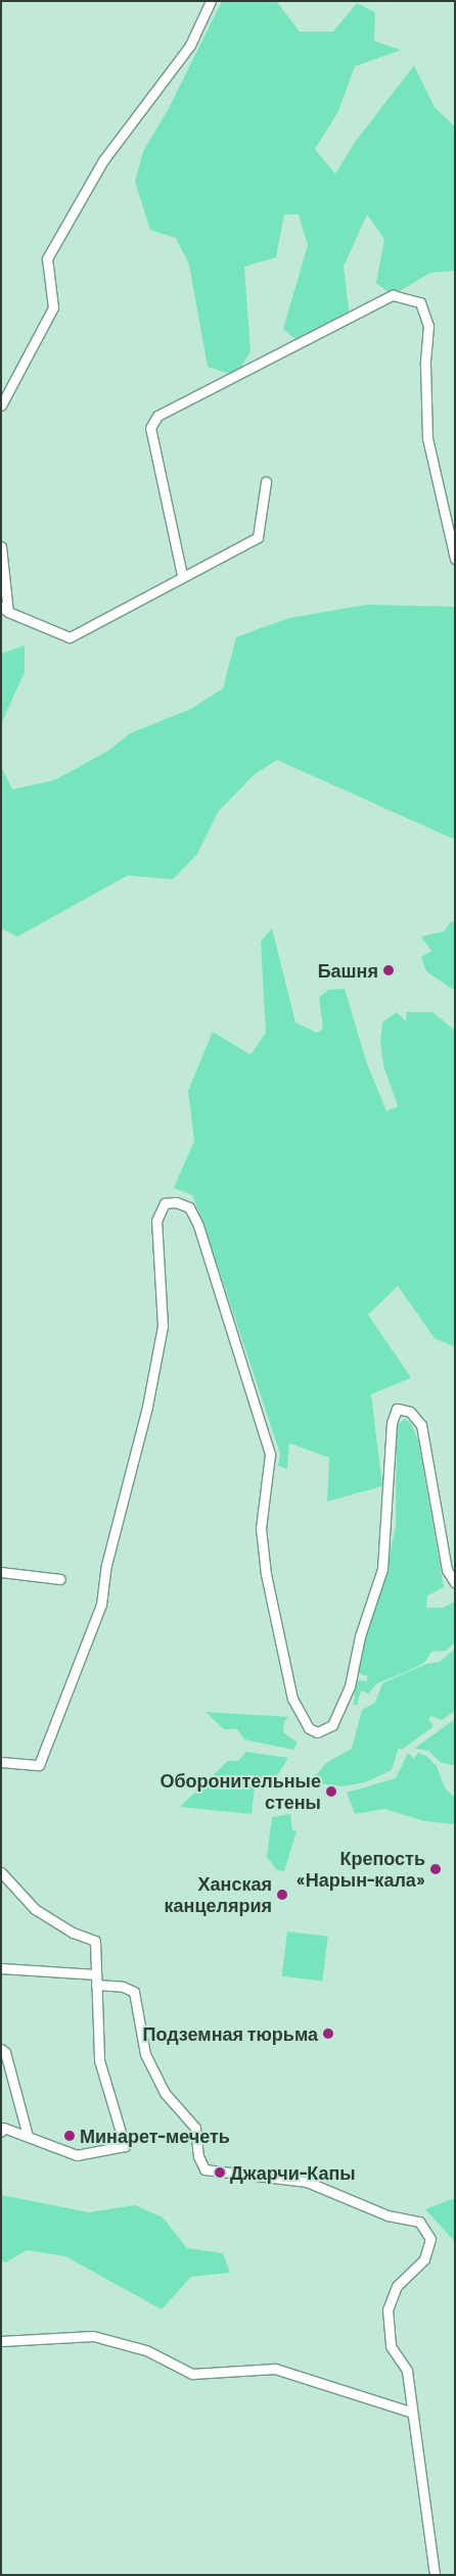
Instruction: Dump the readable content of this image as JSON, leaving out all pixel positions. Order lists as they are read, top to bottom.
{
  "places": [
    "Башня",
    "Оборонительные стены",
    "Крепость «Нарын-кала»",
    "Ханская канцелярия",
    "Подземная тюрьма",
    "Минарет-мечеть",
    "Джарчи-Капы"
  ]
}
